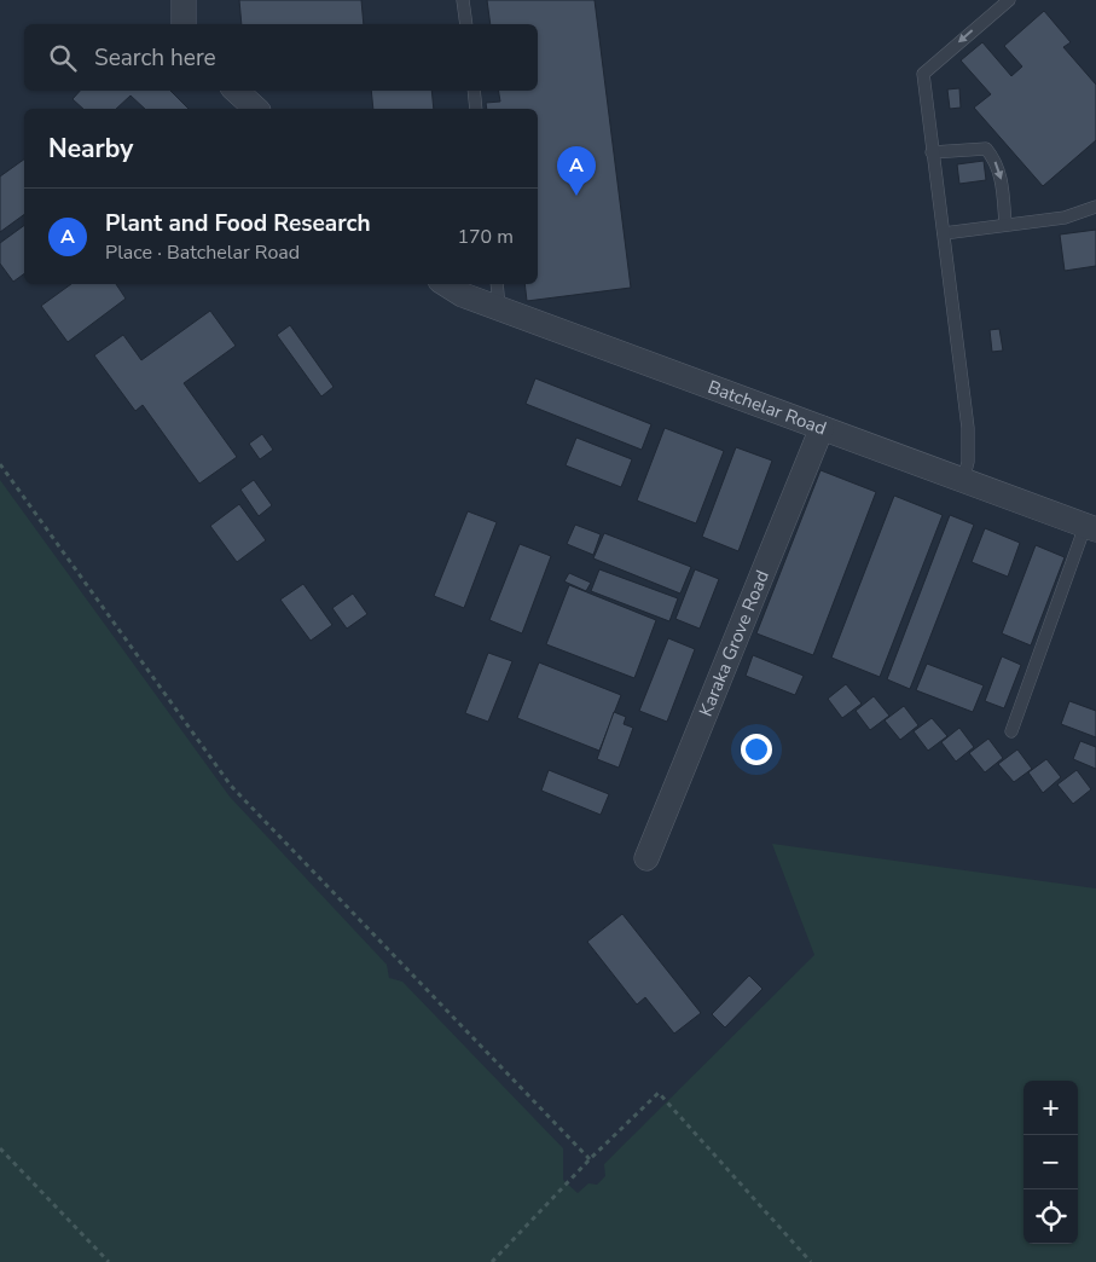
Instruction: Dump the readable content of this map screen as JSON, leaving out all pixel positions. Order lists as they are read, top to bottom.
{
  "streets": {
    "street": ["Batchelar Road", "Karaka Grove Road"]
  },
  "crossings": [
    ["Batchelar Road", "Karaka Grove Road"]
  ],
  "page": {
    "search": "Search here",
    "heading": "Nearby",
    "pins": "A",
    "list": [
      {
        "mark": "A",
        "name": "Plant and Food Research",
        "note": "Place · Batchelar Road",
        "value": "170 m"
      }
    ],
    "map_buttons": ["+", "−"]
  }
}
